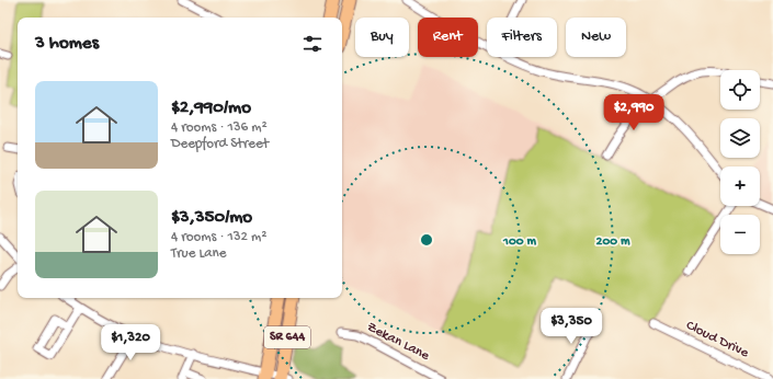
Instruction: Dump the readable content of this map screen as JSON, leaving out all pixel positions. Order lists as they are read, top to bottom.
{
  "streets": {
    "main road": ["SR 644"],
    "street": ["Cloud Drive", "Zekan Lane"]
  },
  "page": {
    "chip": [
      "Buy",
      "Rent",
      "Filters",
      "New"
    ],
    "heading": "3 homes",
    "map_buttons": ["+", "−"],
    "list": [
      {
        "name": "$2,990/mo",
        "note": "4 rooms · 136 m² · Deepford Street"
      },
      {
        "name": "$3,350/mo",
        "note": "4 rooms · 132 m² · True Lane"
      }
    ],
    "price": ["$2,990", "$3,350", "$1,320"]
  },
  "rings": ["100 m", "200 m"]
}
